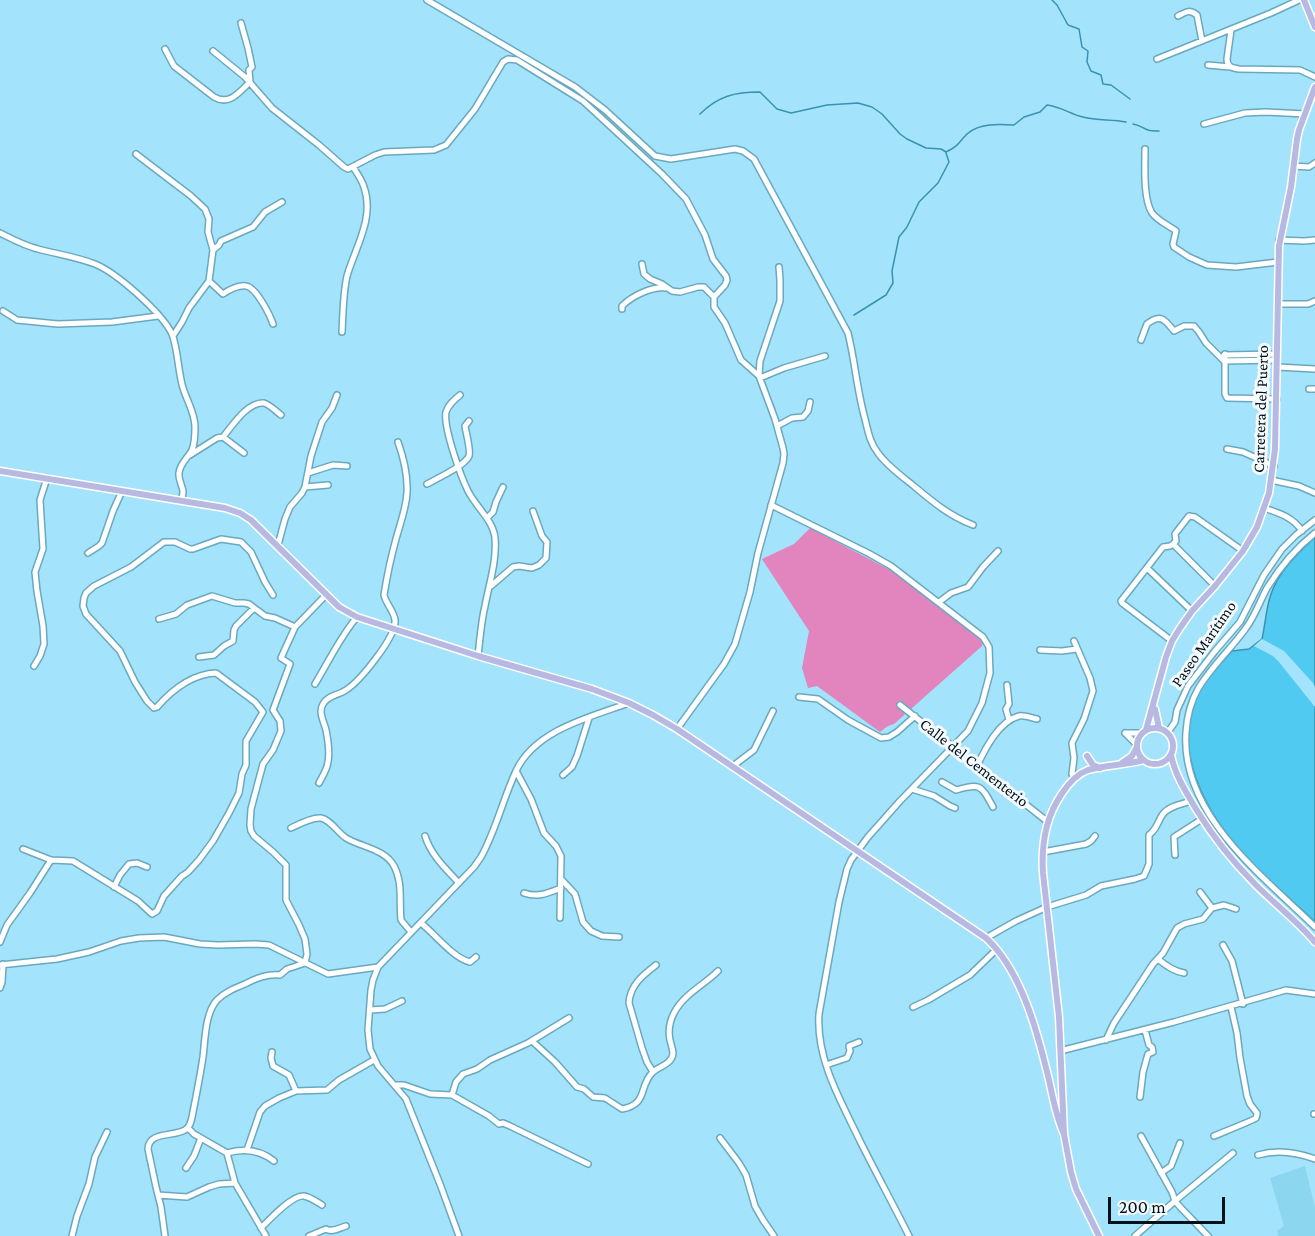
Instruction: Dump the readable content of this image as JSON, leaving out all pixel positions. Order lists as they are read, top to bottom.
{
  "streets": {
    "main road": ["Carretera del Puerto"],
    "street": ["Paseo Marítimo", "Calle del Cementerio"]
  },
  "crossings": [
    ["Carretera del Puerto", "Paseo Marítimo"]
  ],
  "scale_bar": "200 m"
}
